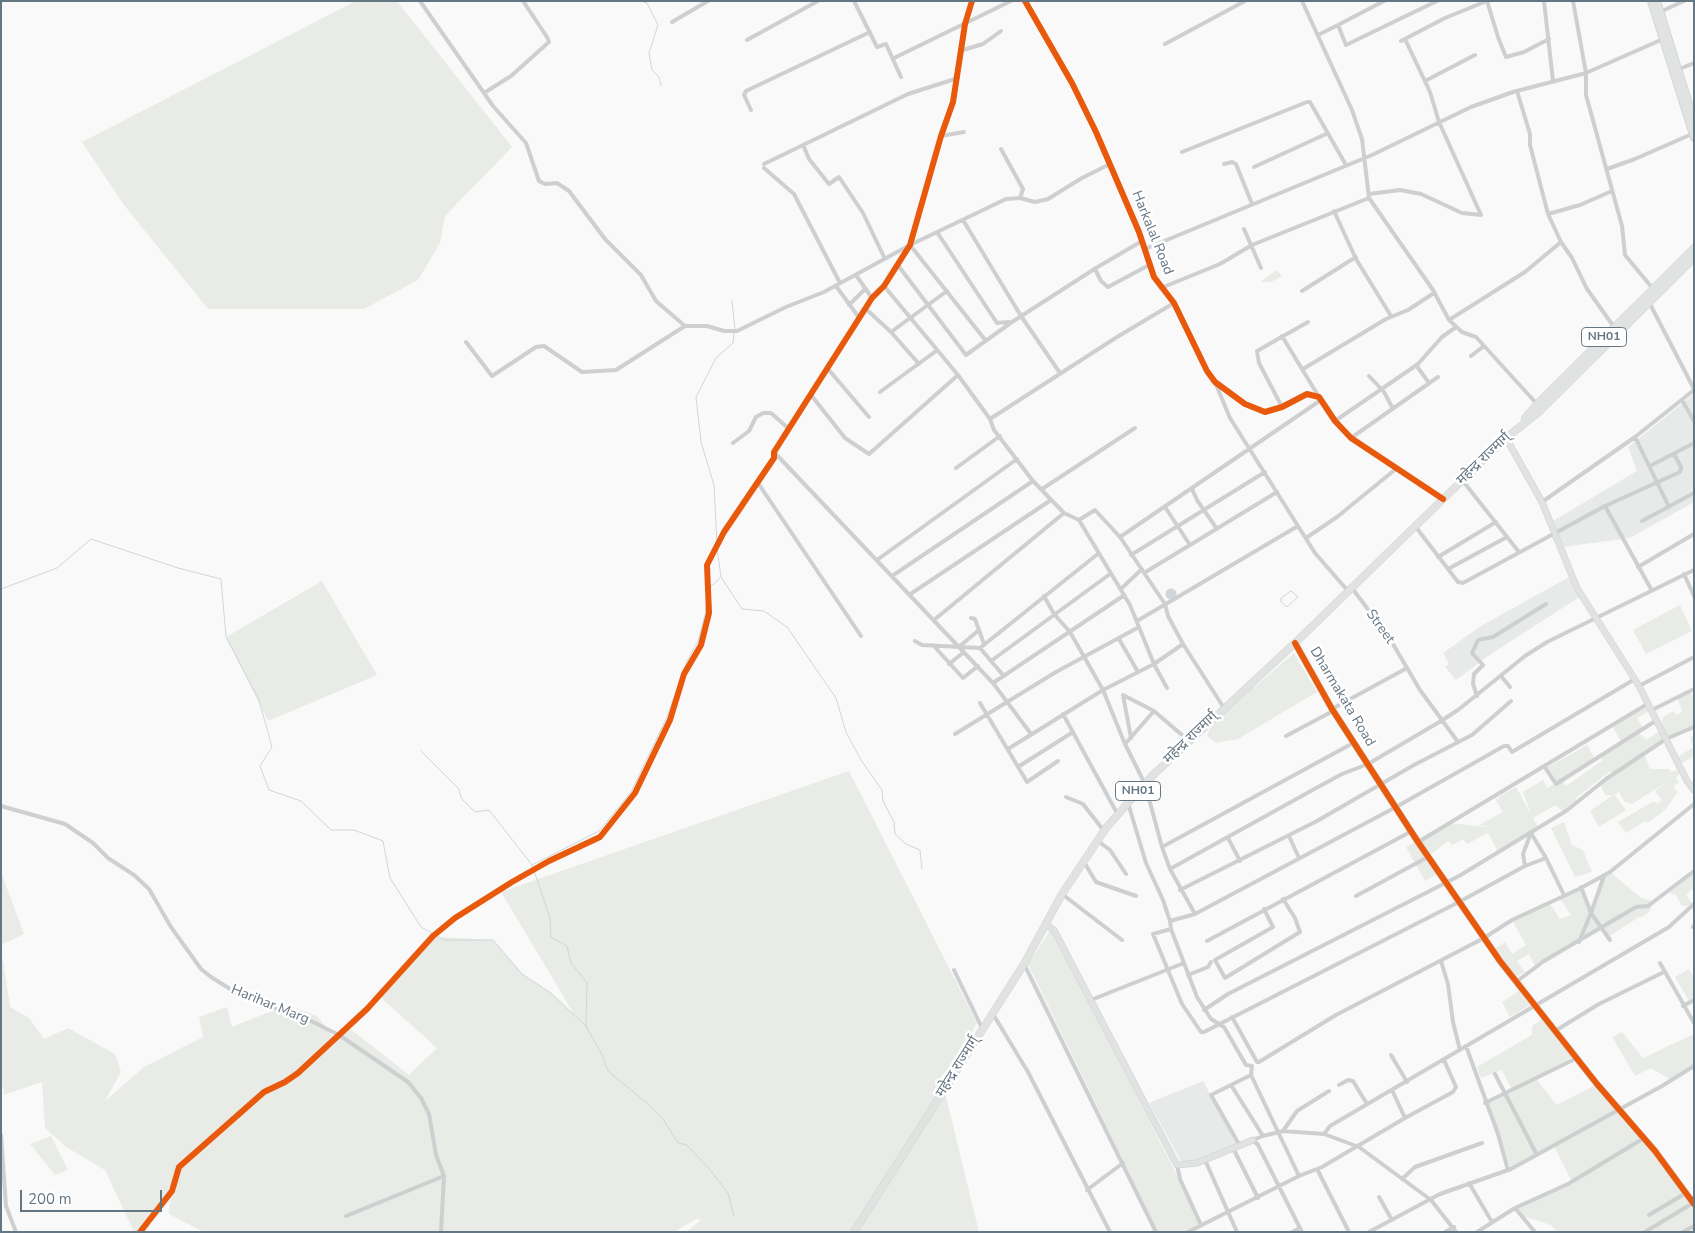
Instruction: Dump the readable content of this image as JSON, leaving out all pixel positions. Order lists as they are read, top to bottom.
{
  "streets": {
    "highway": ["NH01", "महेन्द्र राज्मार्ग्"],
    "street": [
      "Harkalal Road",
      "Street",
      "Dharmakata Road",
      "Harihar Marg"
    ]
  },
  "crossings": [
    ["Harkalal Road", "Street"],
    ["महेन्द्र राज्मार्ग्", "Street"],
    ["महेन्द्र राज्मार्ग्", "Dharmakata Road"]
  ],
  "scale_bar": "200 m"
}
